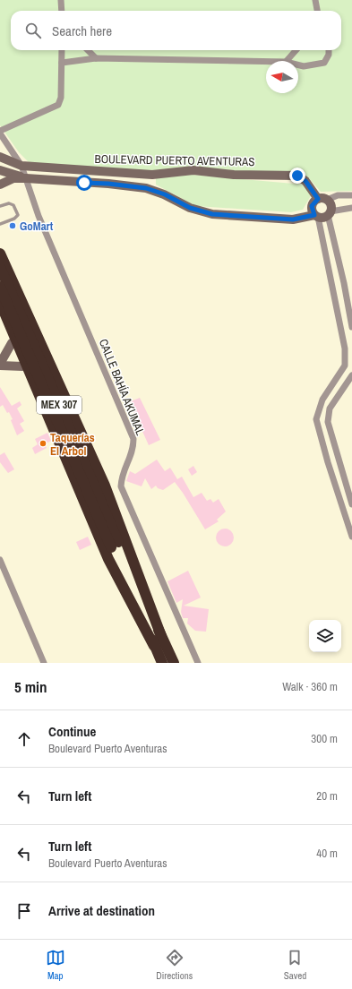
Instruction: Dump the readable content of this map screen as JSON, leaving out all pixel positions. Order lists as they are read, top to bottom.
{
  "streets": {
    "highway": ["MEX 307"],
    "street": ["BOULEVARD PUERTO AVENTURAS", "CALLE BAHÍA AKUMAL"]
  },
  "crossings": [
    ["BOULEVARD PUERTO AVENTURAS", "CALLE BAHÍA AKUMAL"]
  ],
  "places": ["GoMart", "Taquerías El Arbol"],
  "north": "left",
  "page": {
    "search": "Search here",
    "heading": ["5 min", "Walk · 360 m"],
    "list": [
      ["Continue", "Boulevard Puerto Aventuras", "300 m"],
      ["Turn left", "20 m"],
      ["Turn left", "Boulevard Puerto Aventuras", "40 m"],
      "Arrive at destination"
    ],
    "nav": ["Map", "Directions", "Saved"]
  }
}
